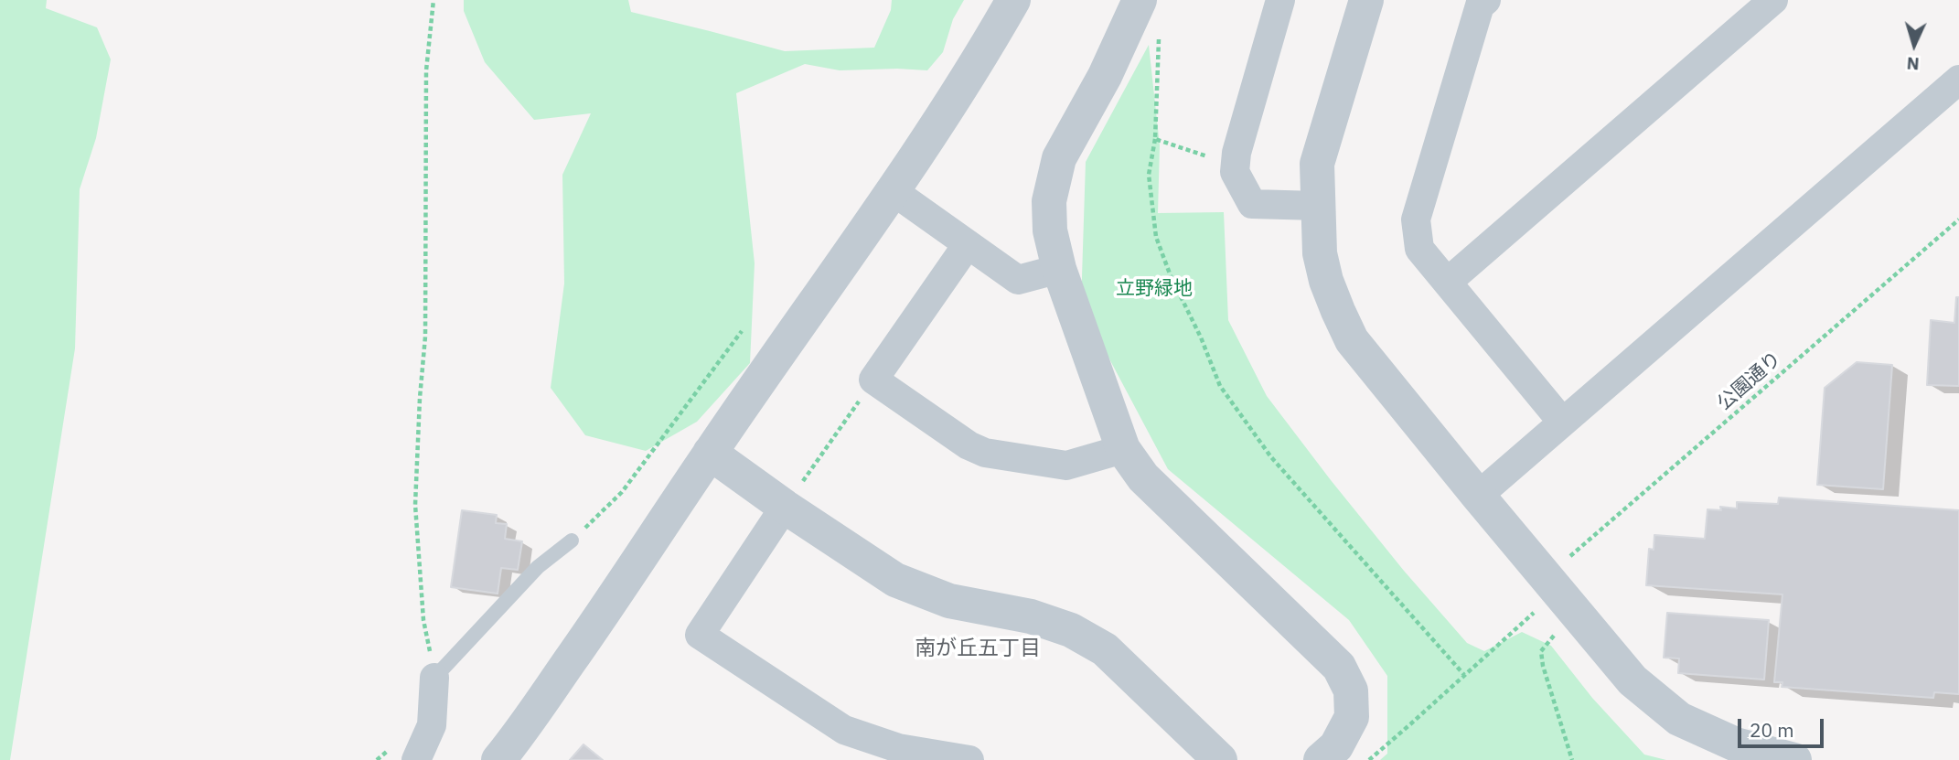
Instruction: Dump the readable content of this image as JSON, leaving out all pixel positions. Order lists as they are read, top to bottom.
{
  "streets": {
    "path": ["公園通り"]
  },
  "districts": ["南が丘五丁目"],
  "parks": ["立野緑地"],
  "scale_bar": "20 m",
  "north": "bottom"
}
